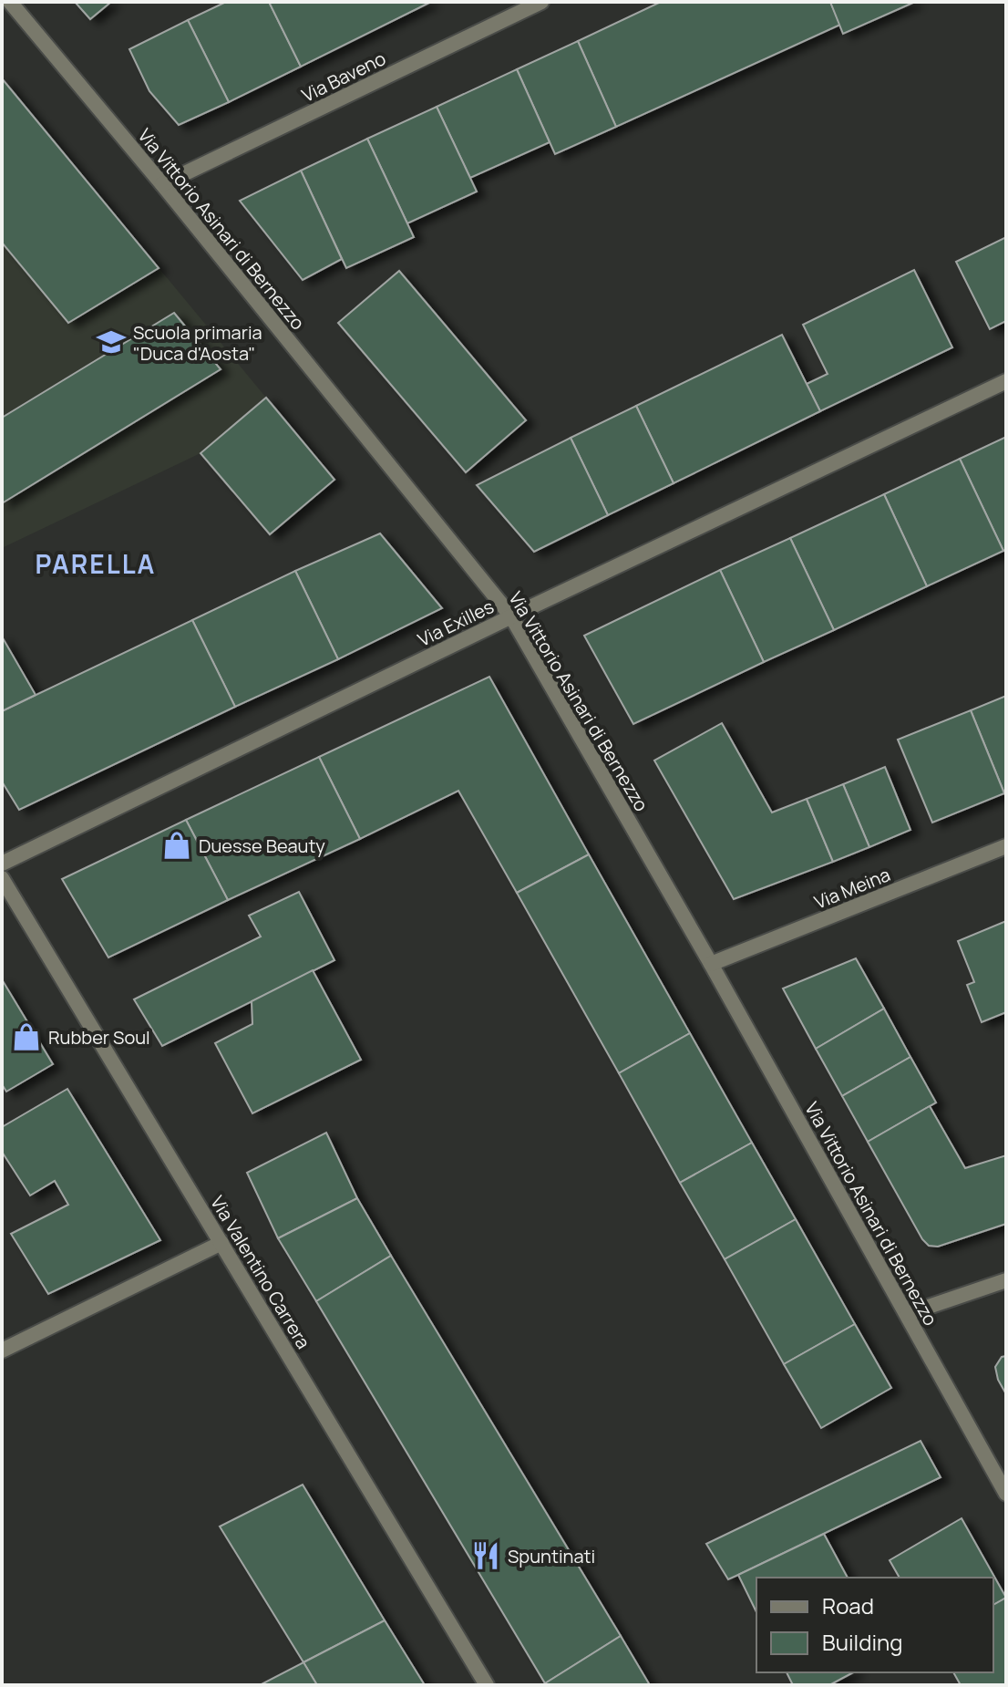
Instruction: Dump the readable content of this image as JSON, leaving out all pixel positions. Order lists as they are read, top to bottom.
{
  "streets": {
    "street": [
      "Via Baveno",
      "Via Vittorio Asinari di Bernezzo",
      "Via Exilles",
      "Via Meina",
      "Via Valentino Carrera"
    ]
  },
  "crossings": [
    ["Via Baveno", "Via Vittorio Asinari di Bernezzo"],
    ["Via Vittorio Asinari di Bernezzo", "Via Exilles"],
    ["Via Vittorio Asinari di Bernezzo", "Via Meina"]
  ],
  "districts": ["PARELLA"],
  "places": {
    "school or university": ["Scuola primaria \"Duca d'Aosta\""],
    "shop": ["Duesse Beauty", "Rubber Soul"],
    "restaurant": ["Spuntinati"]
  },
  "legend": ["Road", "Building"]
}
